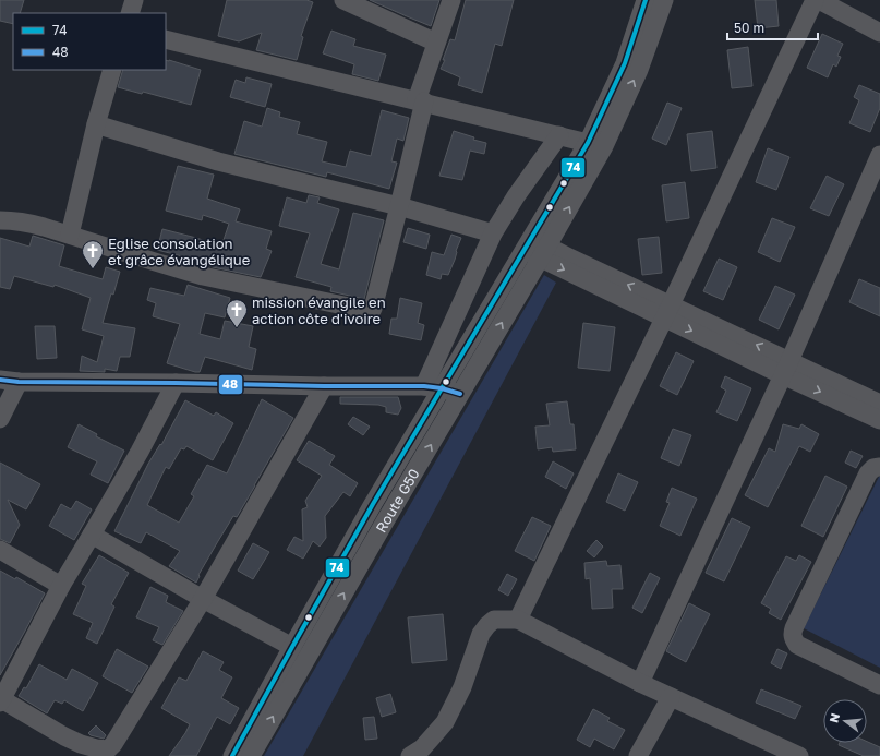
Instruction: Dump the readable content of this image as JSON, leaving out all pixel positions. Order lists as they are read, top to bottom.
{
  "streets": {
    "street": ["Route G50"]
  },
  "places": {
    "church": ["Eglise consolation et grâce évangélique", "mission évangile en action côte d'ivoire"]
  },
  "lines": ["transit line 74", "transit line 48"],
  "legend": ["74", "48"],
  "scale_bar": "50 m",
  "north": "left"
}
